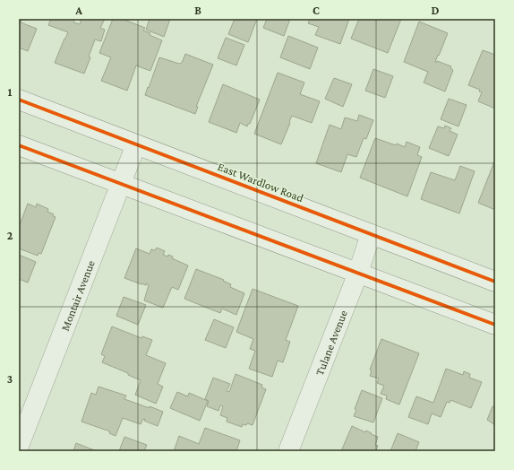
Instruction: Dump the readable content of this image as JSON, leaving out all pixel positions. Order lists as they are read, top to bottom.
{
  "streets": {
    "main road": ["East Wardlow Road", "Montair Avenue", "Tulane Avenue"]
  },
  "crossings": [
    ["East Wardlow Road", "Montair Avenue"],
    ["East Wardlow Road", "Tulane Avenue"]
  ],
  "grid": {
    "columns": [
      "A",
      "B",
      "C",
      "D"
    ],
    "rows": ["1", "2", "3"]
  }
}
